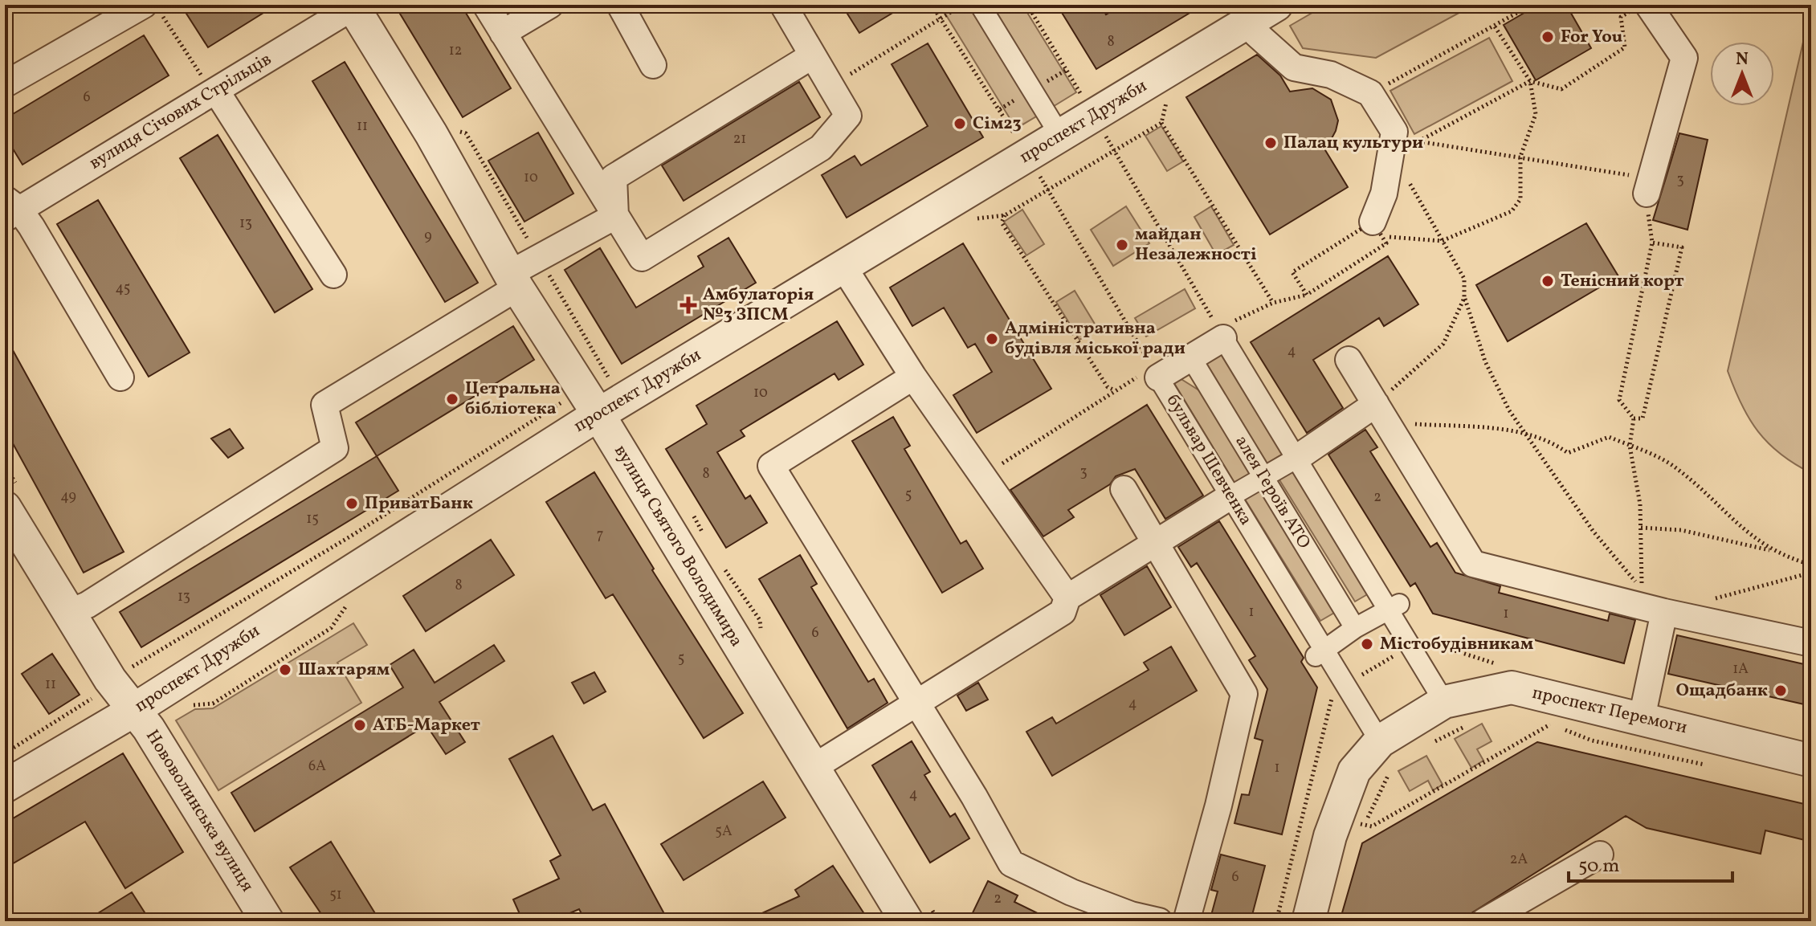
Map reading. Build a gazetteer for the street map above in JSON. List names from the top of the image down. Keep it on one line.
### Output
{"streets":{"street":["вулиця Січових Стрільців","проспект Дружби","бульвар Шевченка","алея Героїв АТО","вулиця Святого Володимира","проспект Перемоги","Нововолинська вулиця"]},"crossings":[["вулиця Січових Стрільців","вулиця Святого Володимира"],["проспект Дружби","вулиця Святого Володимира"],["проспект Дружби","Нововолинська вулиця"],["бульвар Шевченка","алея Героїв АТО"],["бульвар Шевченка","проспект Перемоги"]],"places":{"other":["For You","Сім23","Палац культури","майдан Незалежності","Тенісний корт","Адміністративна будівля міської ради","Цетральна бібліотека","ПриватБанк","Містобудівникам","Шахтарям","Ощадбанк","АТБ-Маркет"],"health":["Амбулаторія №3 ЗПСМ"]},"house_numbers":["8","12","6","11","21","10","3","13","9","45","4","10","3","8","5","49","2","15","7","8","13","1","1","6","5","1А","11","4","6А","1","4","5А","2А","6","51","2"],"scale_bar":"50 m","north":"top"}
